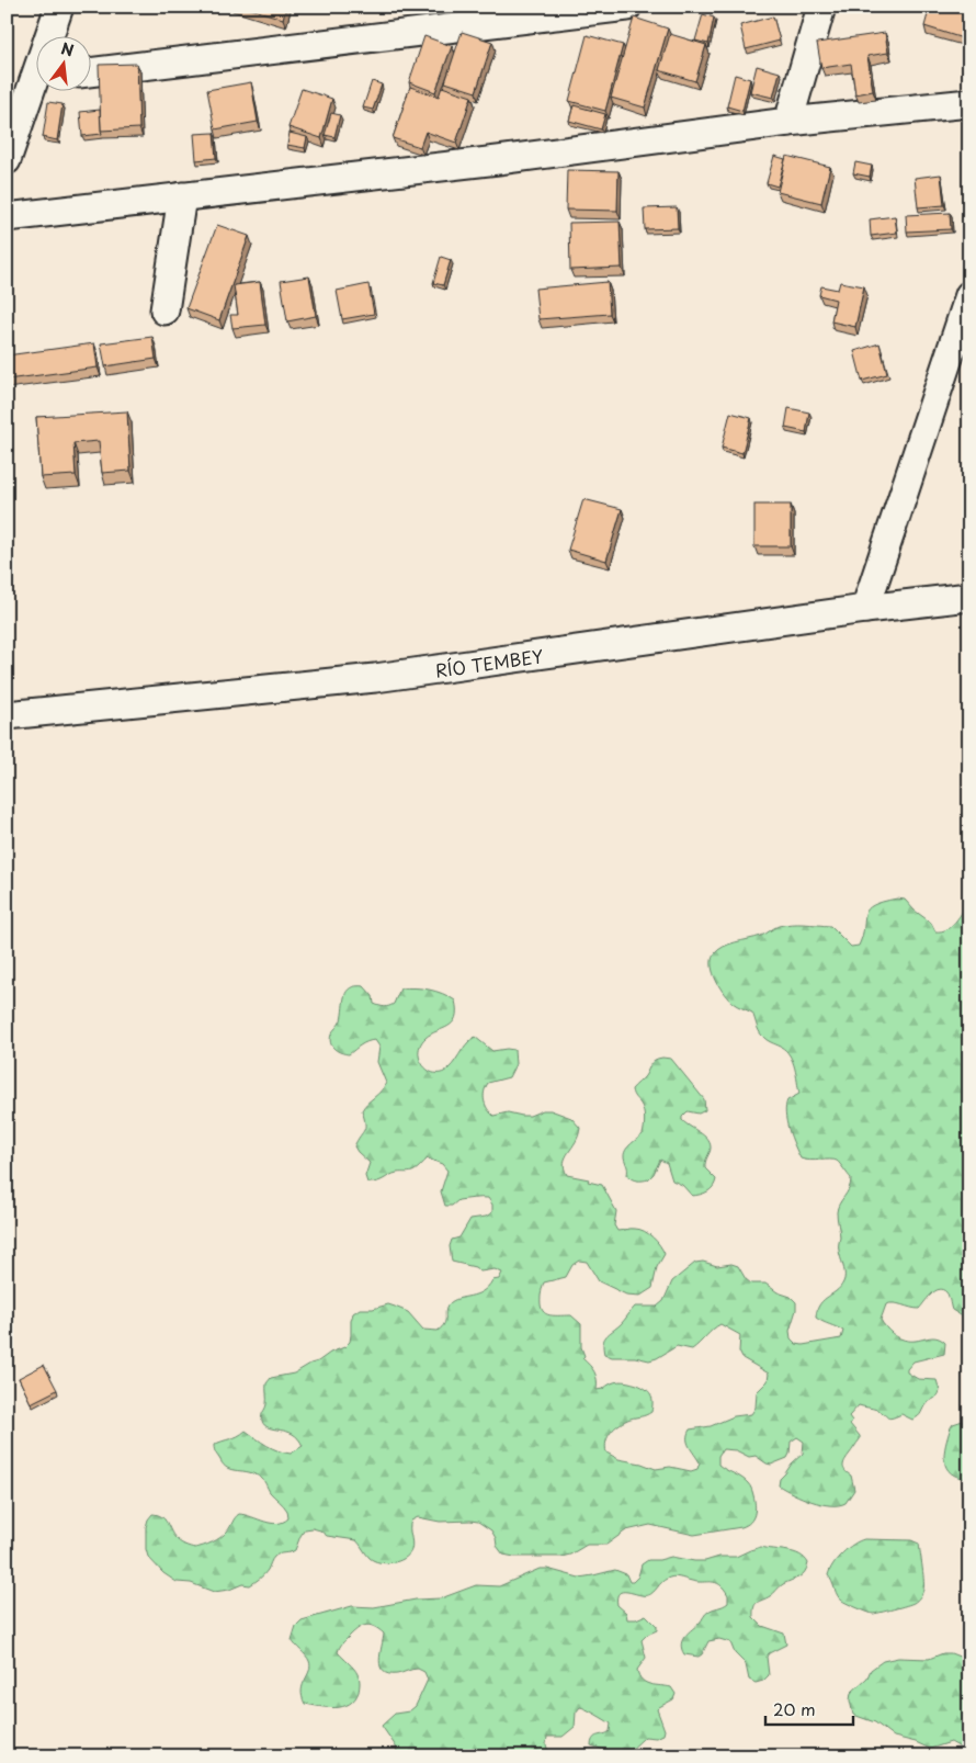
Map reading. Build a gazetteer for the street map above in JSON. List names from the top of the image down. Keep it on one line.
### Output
{"streets":{"street":["RÍO TEMBEY"]},"scale_bar":"20 m","north":"top"}
